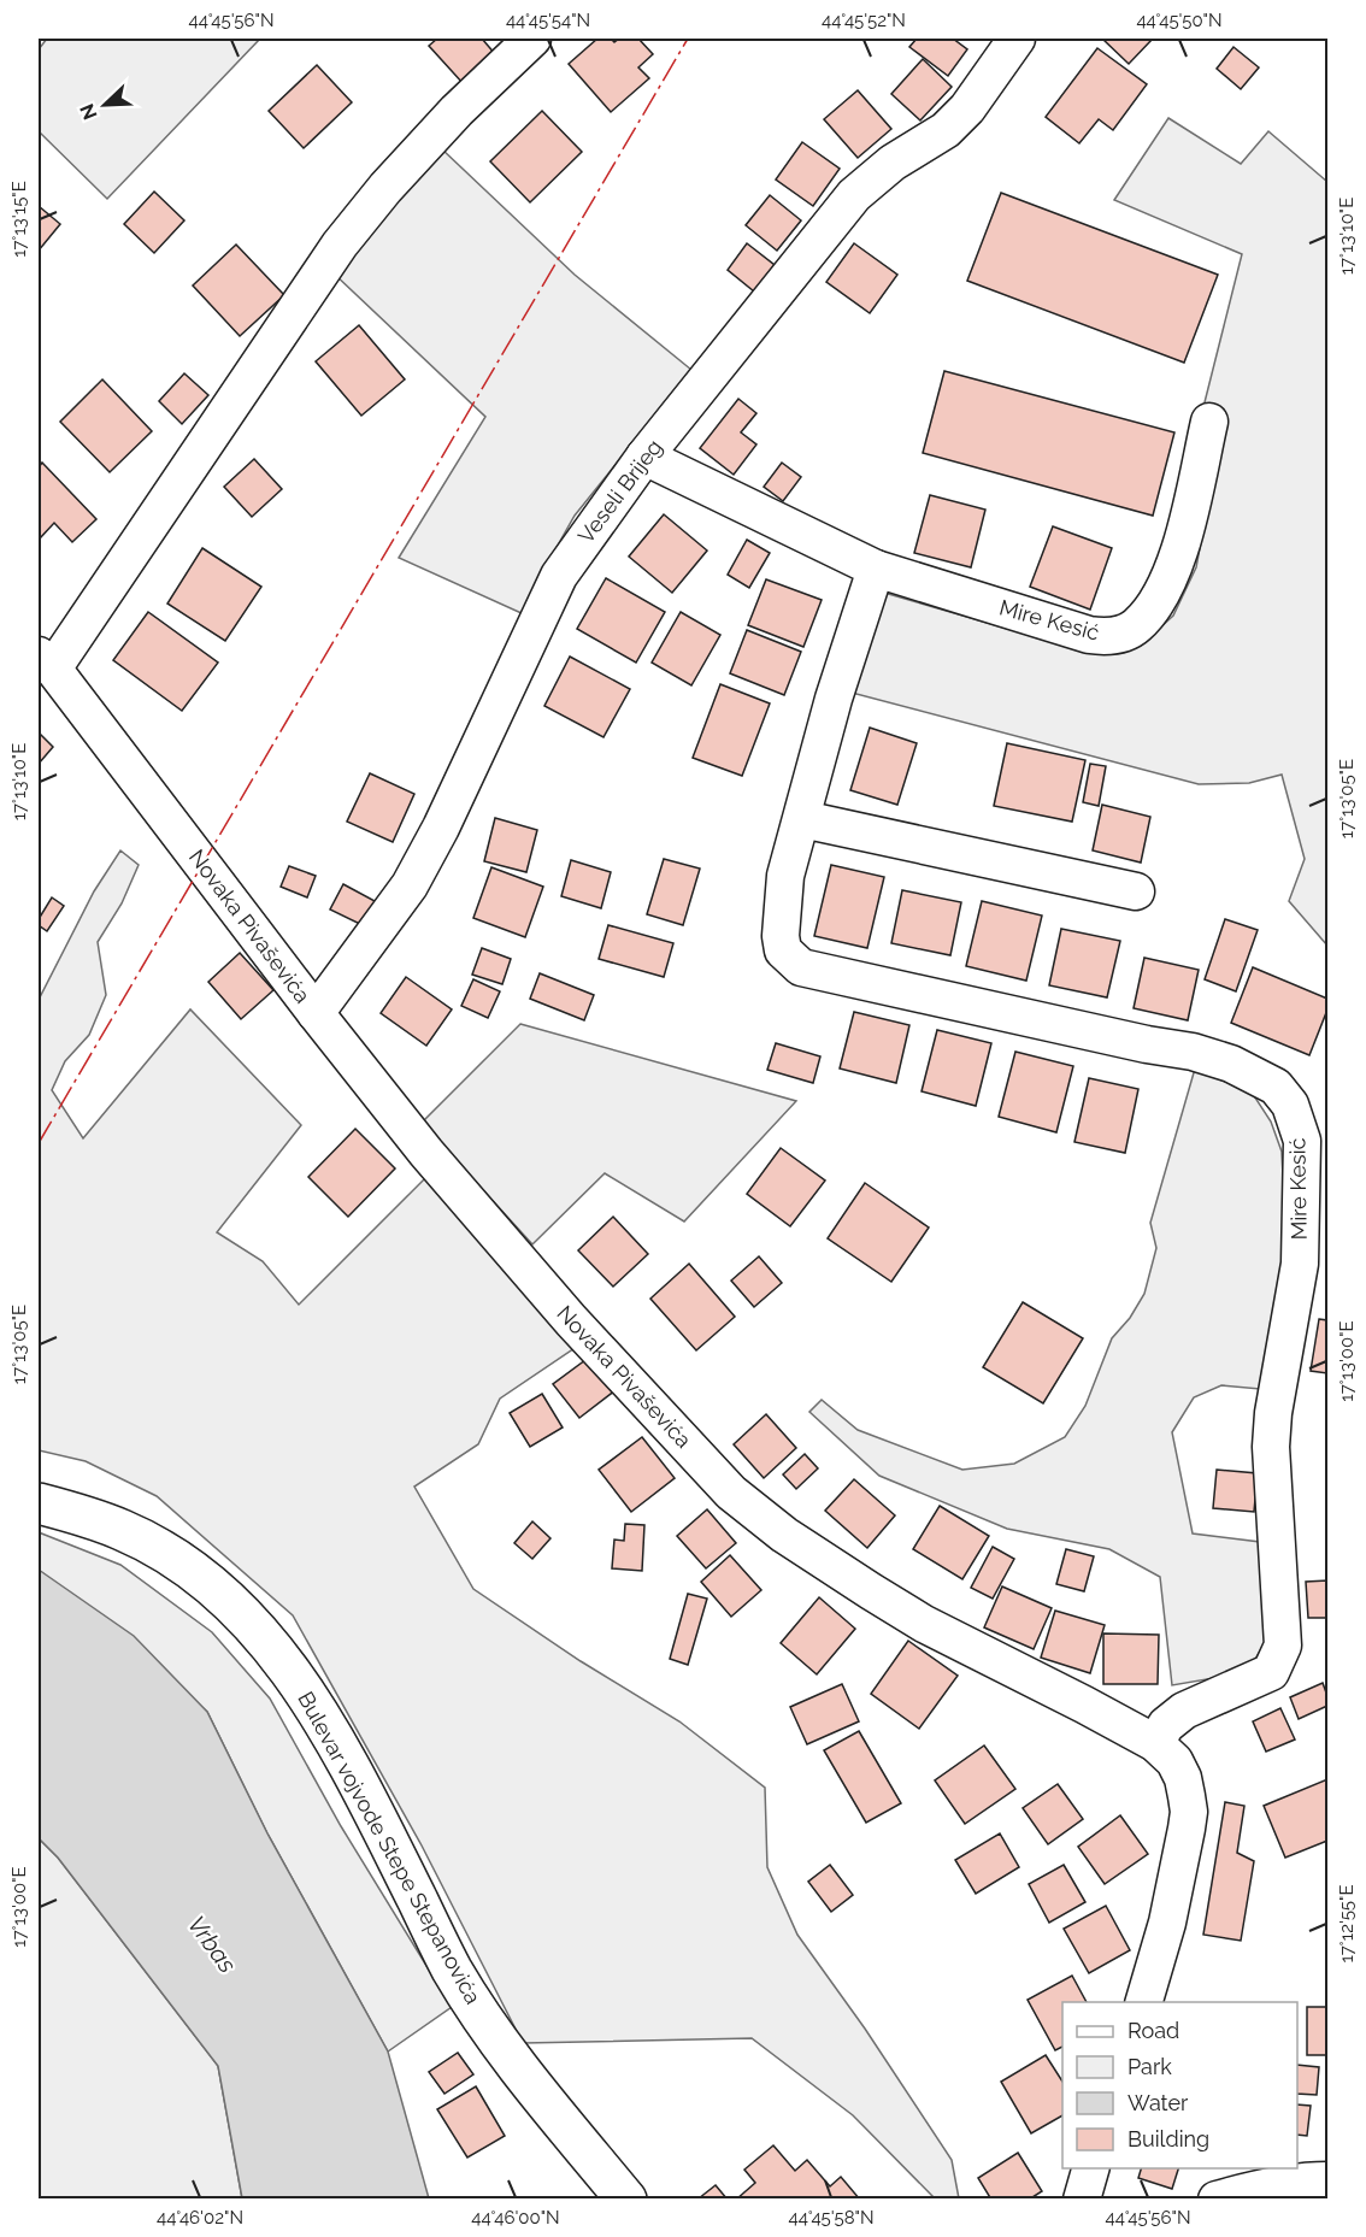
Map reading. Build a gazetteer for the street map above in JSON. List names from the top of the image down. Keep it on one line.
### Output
{"streets":{"main road":["Bulevar vojvode Stepe Stepanovića"],"street":["Veseli Brijeg","Mire Kesić","Novaka Pivaševića"]},"crossings":[["Veseli Brijeg","Mire Kesić"],["Veseli Brijeg","Novaka Pivaševića"],["Mire Kesić","Novaka Pivaševića"]],"water":["Vrbas"],"legend":["Road","Park","Water","Building"],"north":"bottom left","coordinates":["44°45'56\"N","44°45'54\"N","44°45'52\"N","44°45'50\"N","17°13'15\"E","17°13'10\"E","17°13'05\"E","17°13'00\"E","17°12'55\"E","44°46'02\"N","44°46'00\"N","44°45'58\"N"]}
